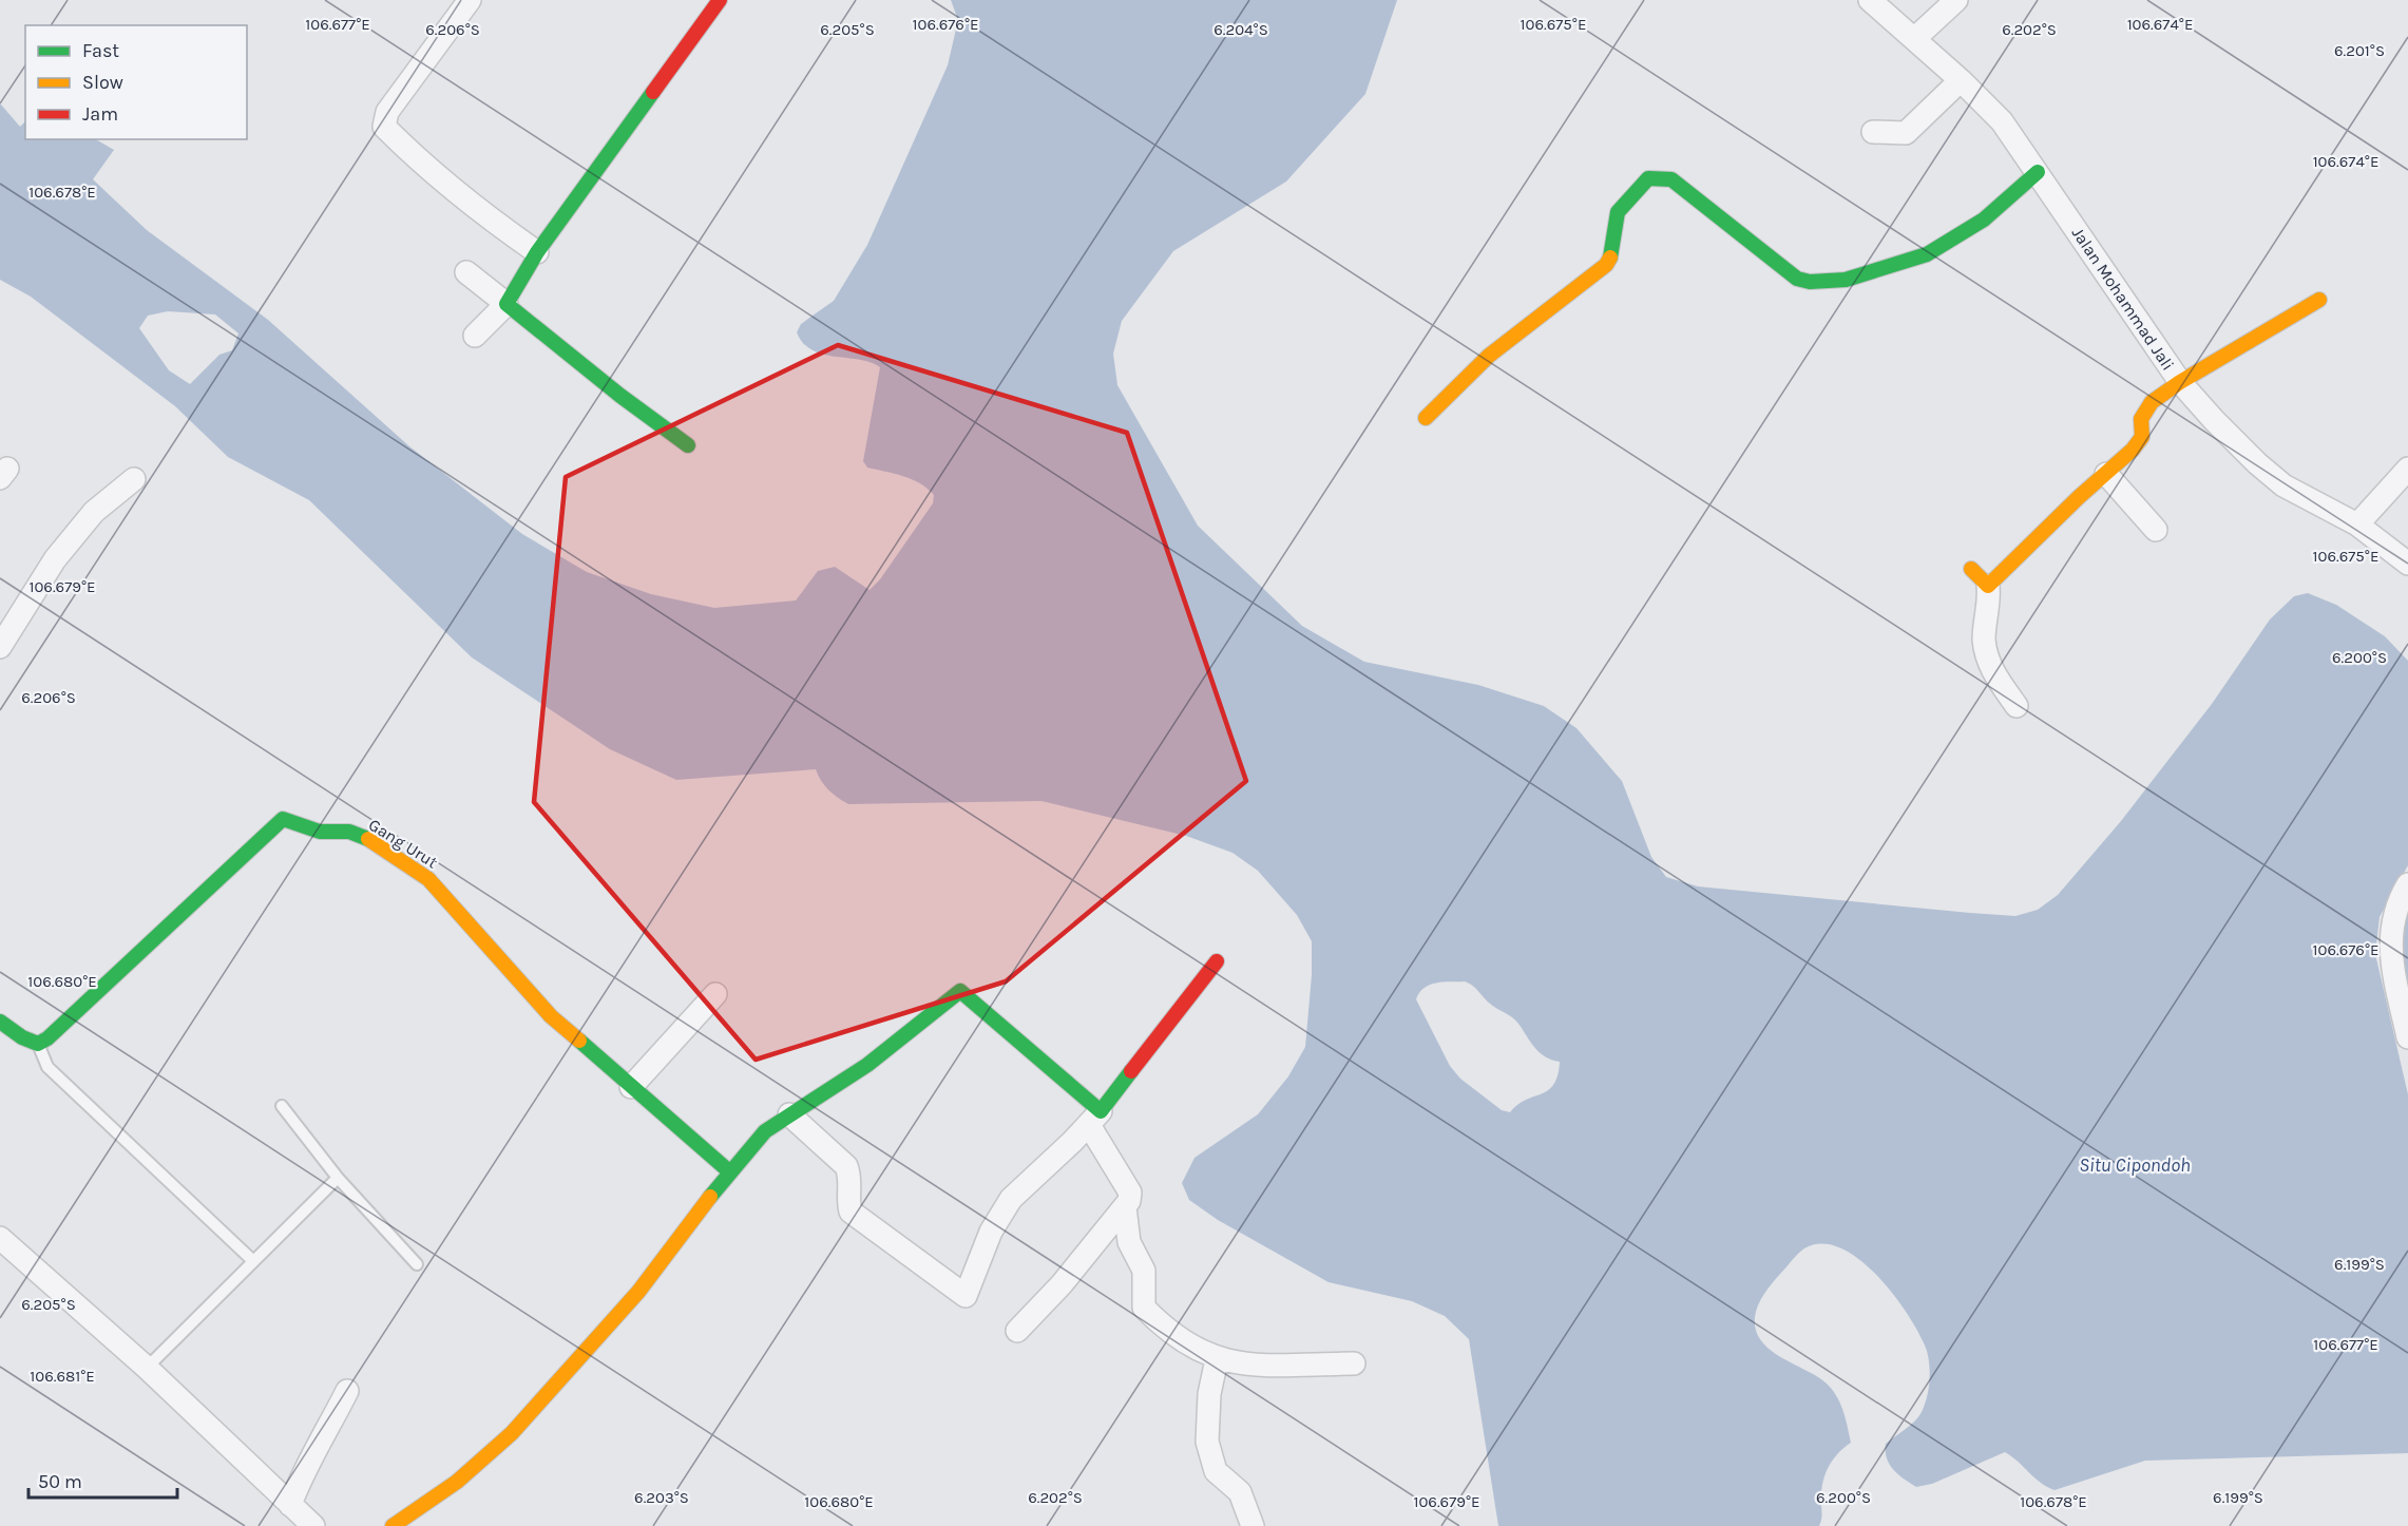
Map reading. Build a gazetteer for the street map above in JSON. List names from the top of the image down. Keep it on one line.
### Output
{"streets":{"street":["Jalan Mohammad Jali","Gang Urut"]},"water":["Situ Cipondoh"],"legend":["Fast","Slow","Jam"],"scale_bar":"50 m","coordinates":["106.677°E","106.676°E","106.675°E","106.674°E","6.204°S","6.202°S","6.206°S","6.205°S","6.201°S","106.678°E","106.679°E","6.200°S","106.680°E","6.199°S","106.681°E","6.203°S"]}
